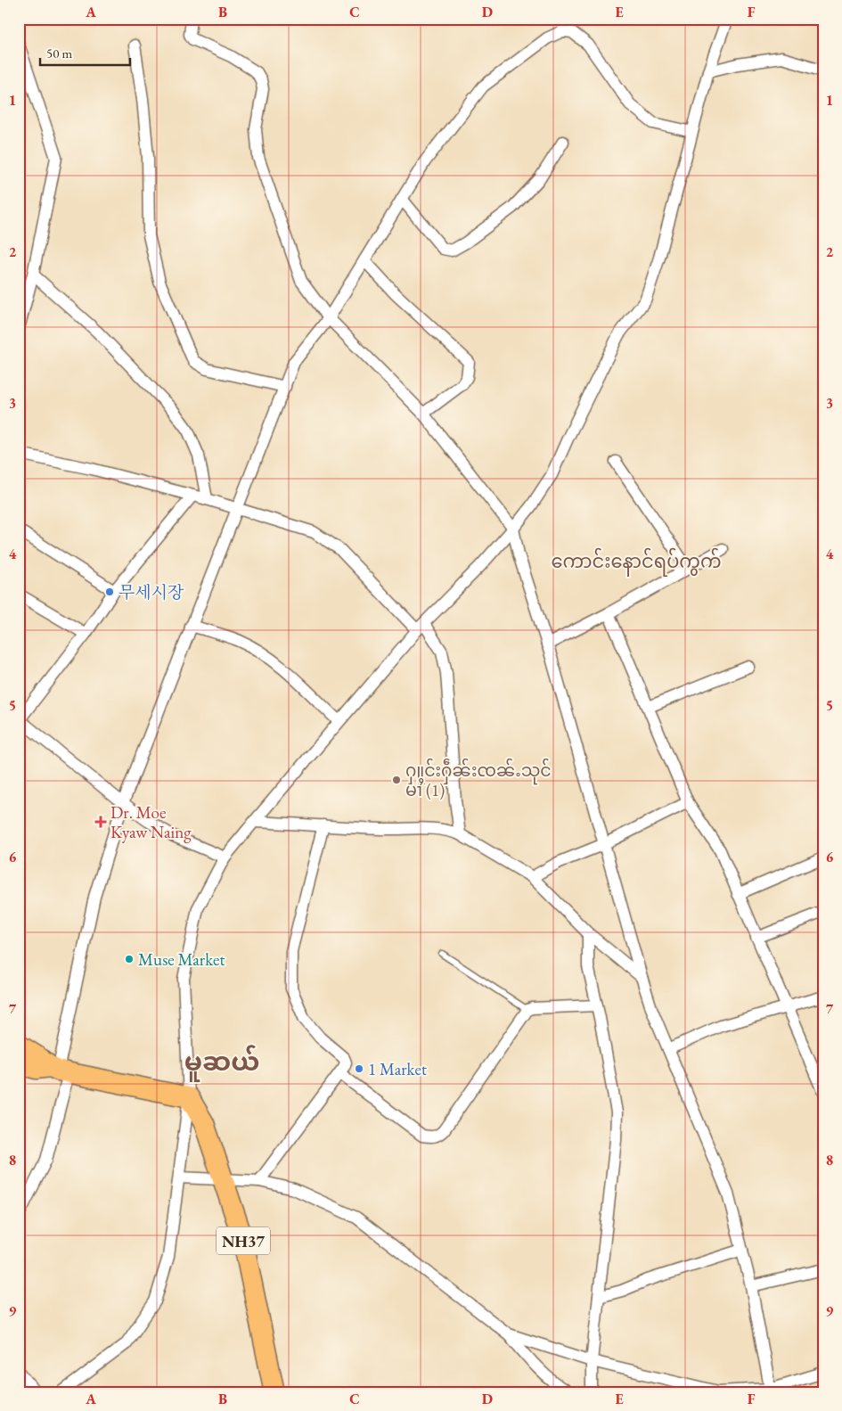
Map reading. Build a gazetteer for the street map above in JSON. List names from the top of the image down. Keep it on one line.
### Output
{"streets":{"highway":["NH37"]},"districts":["ကောင်းနောင်ရပ်ကွက်","မူဆယ်"],"places":{"other":["무세시장","ႁူင်းႁဵၼ်းၸၼ်ႉသုင် မၢႆ (1)","Muse Market","1 Market"],"health":["Dr. Moe Kyaw Naing"]},"scale_bar":"50 m","grid":{"columns":["A","B","C","D","E","F"],"rows":["1","2","3","4","5","6","7","8","9"]}}
